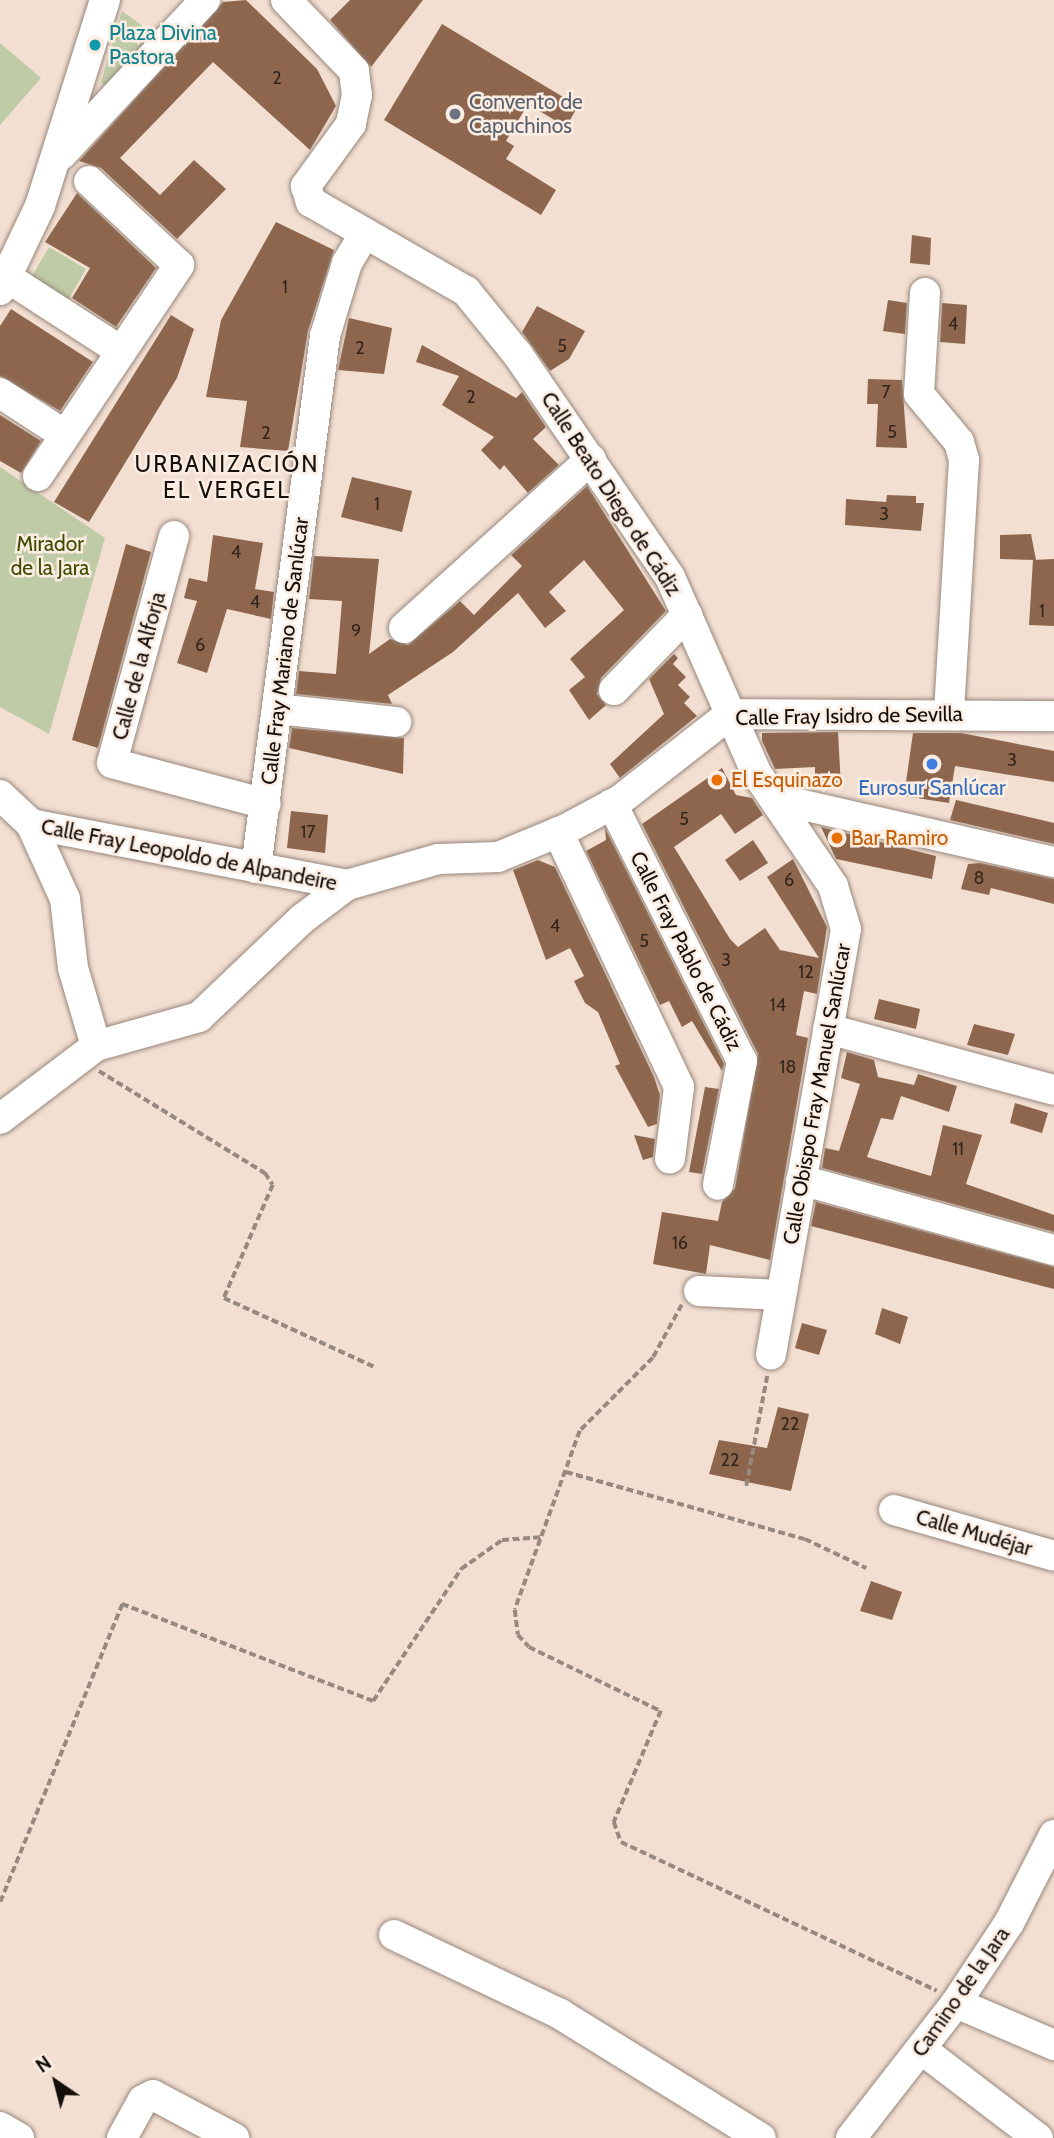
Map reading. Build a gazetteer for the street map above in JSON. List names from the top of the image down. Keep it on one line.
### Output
{"streets":{"street":["Calle Beato Diego de Cádiz","Calle Fray Mariano de Sanlúcar","Calle de la Alforja","Calle Fray Isidro de Sevilla","Calle Fray Leopoldo de Alpandeire","Calle Fray Pablo de Cádiz","Calle Obispo Fray Manuel Sanlúcar","Calle Mudéjar","Camino de la Jara"]},"crossings":[["Calle Beato Diego de Cádiz","Calle Fray Mariano de Sanlúcar"],["Calle Beato Diego de Cádiz","Calle Fray Isidro de Sevilla"],["Calle Beato Diego de Cádiz","Calle Obispo Fray Manuel Sanlúcar"],["Calle Fray Mariano de Sanlúcar","Calle de la Alforja"],["Calle Fray Mariano de Sanlúcar","Calle Fray Leopoldo de Alpandeire"],["Calle Fray Isidro de Sevilla","Calle Fray Leopoldo de Alpandeire"],["Calle Fray Isidro de Sevilla","Calle Fray Pablo de Cádiz"],["Calle Fray Isidro de Sevilla","Calle Obispo Fray Manuel Sanlúcar"]],"districts":["URBANIZACIÓN EL VERGEL"],"parks":["Mirador de la Jara"],"places":["Plaza Divina Pastora","Convento de Capuchinos","Eurosur Sanlúcar","El Esquinazo","Bar Ramiro"],"house_numbers":["2","1","4","5","2","7","2","5","2","1","3","4","4","1","9","6","3","5","17","8","6","4","5","3","12","14","18","11","16","22","22"],"north":"top left"}
